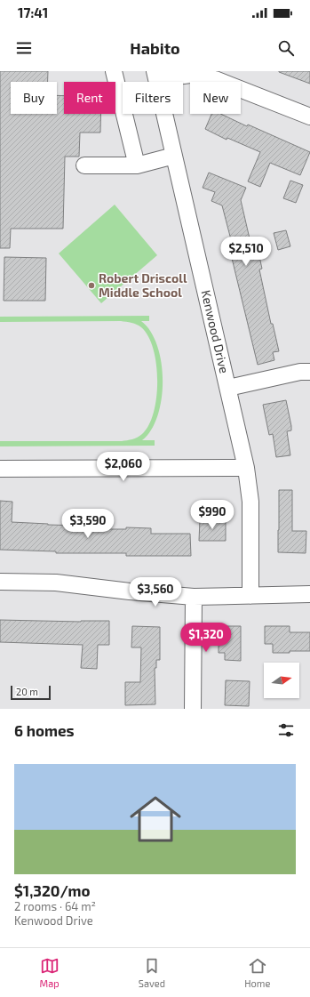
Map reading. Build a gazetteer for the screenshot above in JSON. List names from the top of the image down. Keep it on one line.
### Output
{"streets":{"street":["Kenwood Drive"]},"places":["Robert Driscoll Middle School"],"scale_bar":"20 m","north":"right","page":{"status":"17:41","header":"Habito","chip":["Buy","Rent","Filters","New"],"price":["$2,510","$2,060","$990","$3,590","$3,560","$1,320"],"scale":"20 m","heading":"6 homes","list":[{"name":"$1,320/mo","note":"2 rooms · 64 m² · Kenwood Drive"}],"tabs":["Map","Saved","Home"]}}
